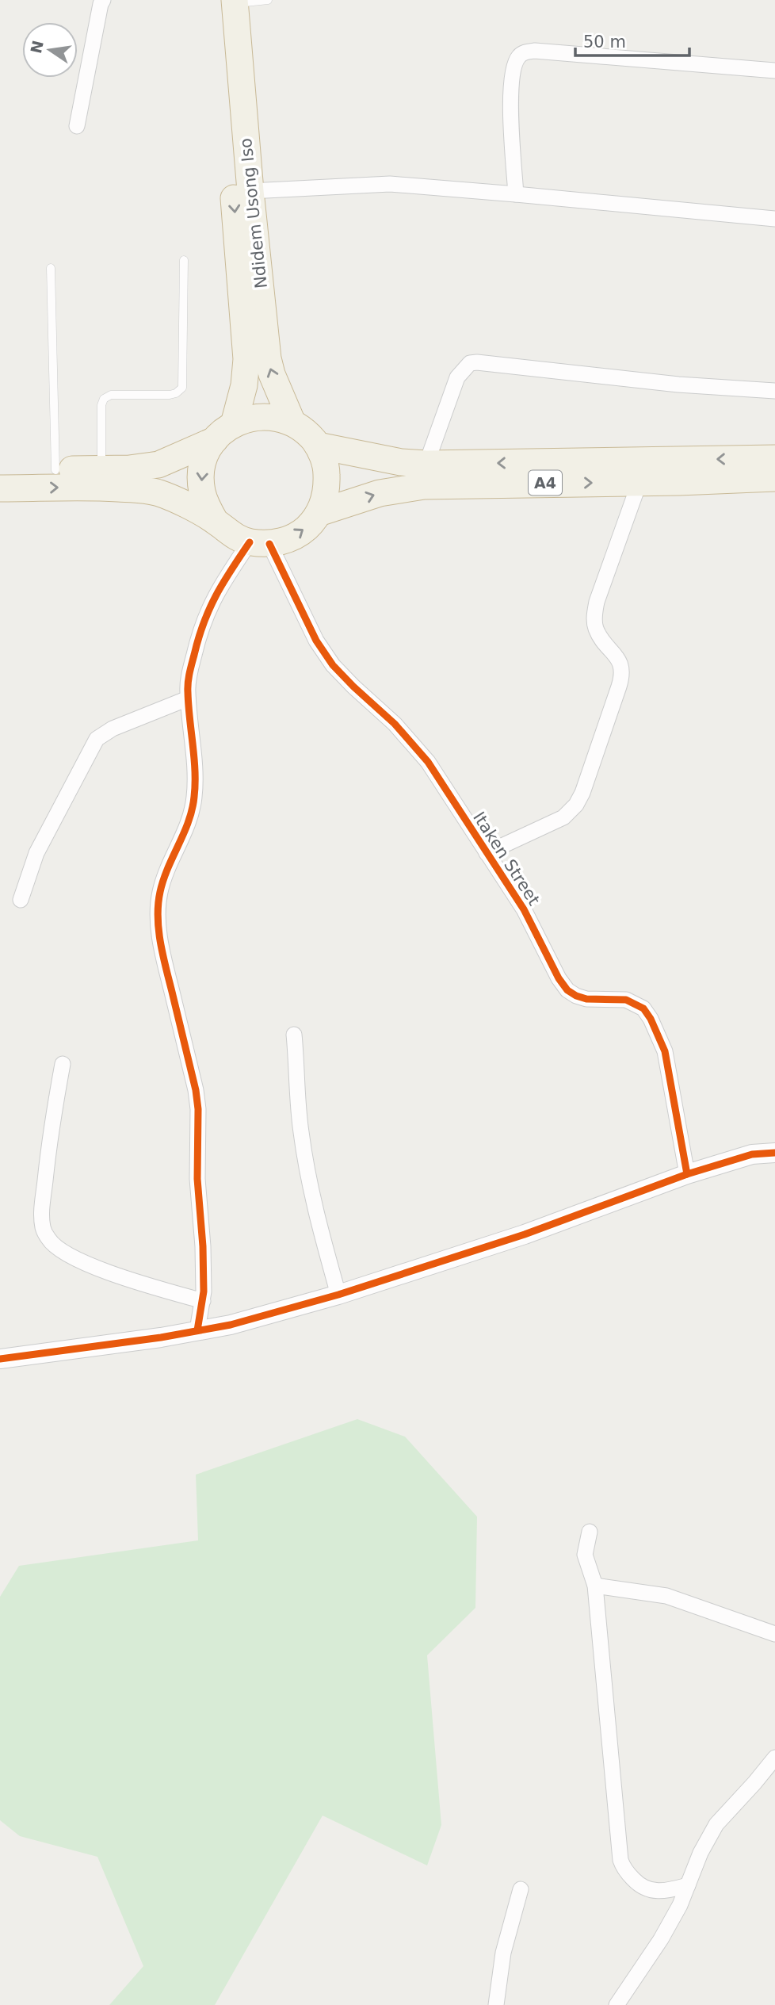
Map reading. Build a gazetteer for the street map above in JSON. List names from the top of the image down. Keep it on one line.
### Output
{"streets":{"highway":["Ndidem Usong Iso","A4"],"street":["Itaken Street"]},"crossings":[["Ndidem Usong Iso","A4"],["Ndidem Usong Iso","Itaken Street"],["A4","Itaken Street"]],"scale_bar":"50 m","north":"left"}
